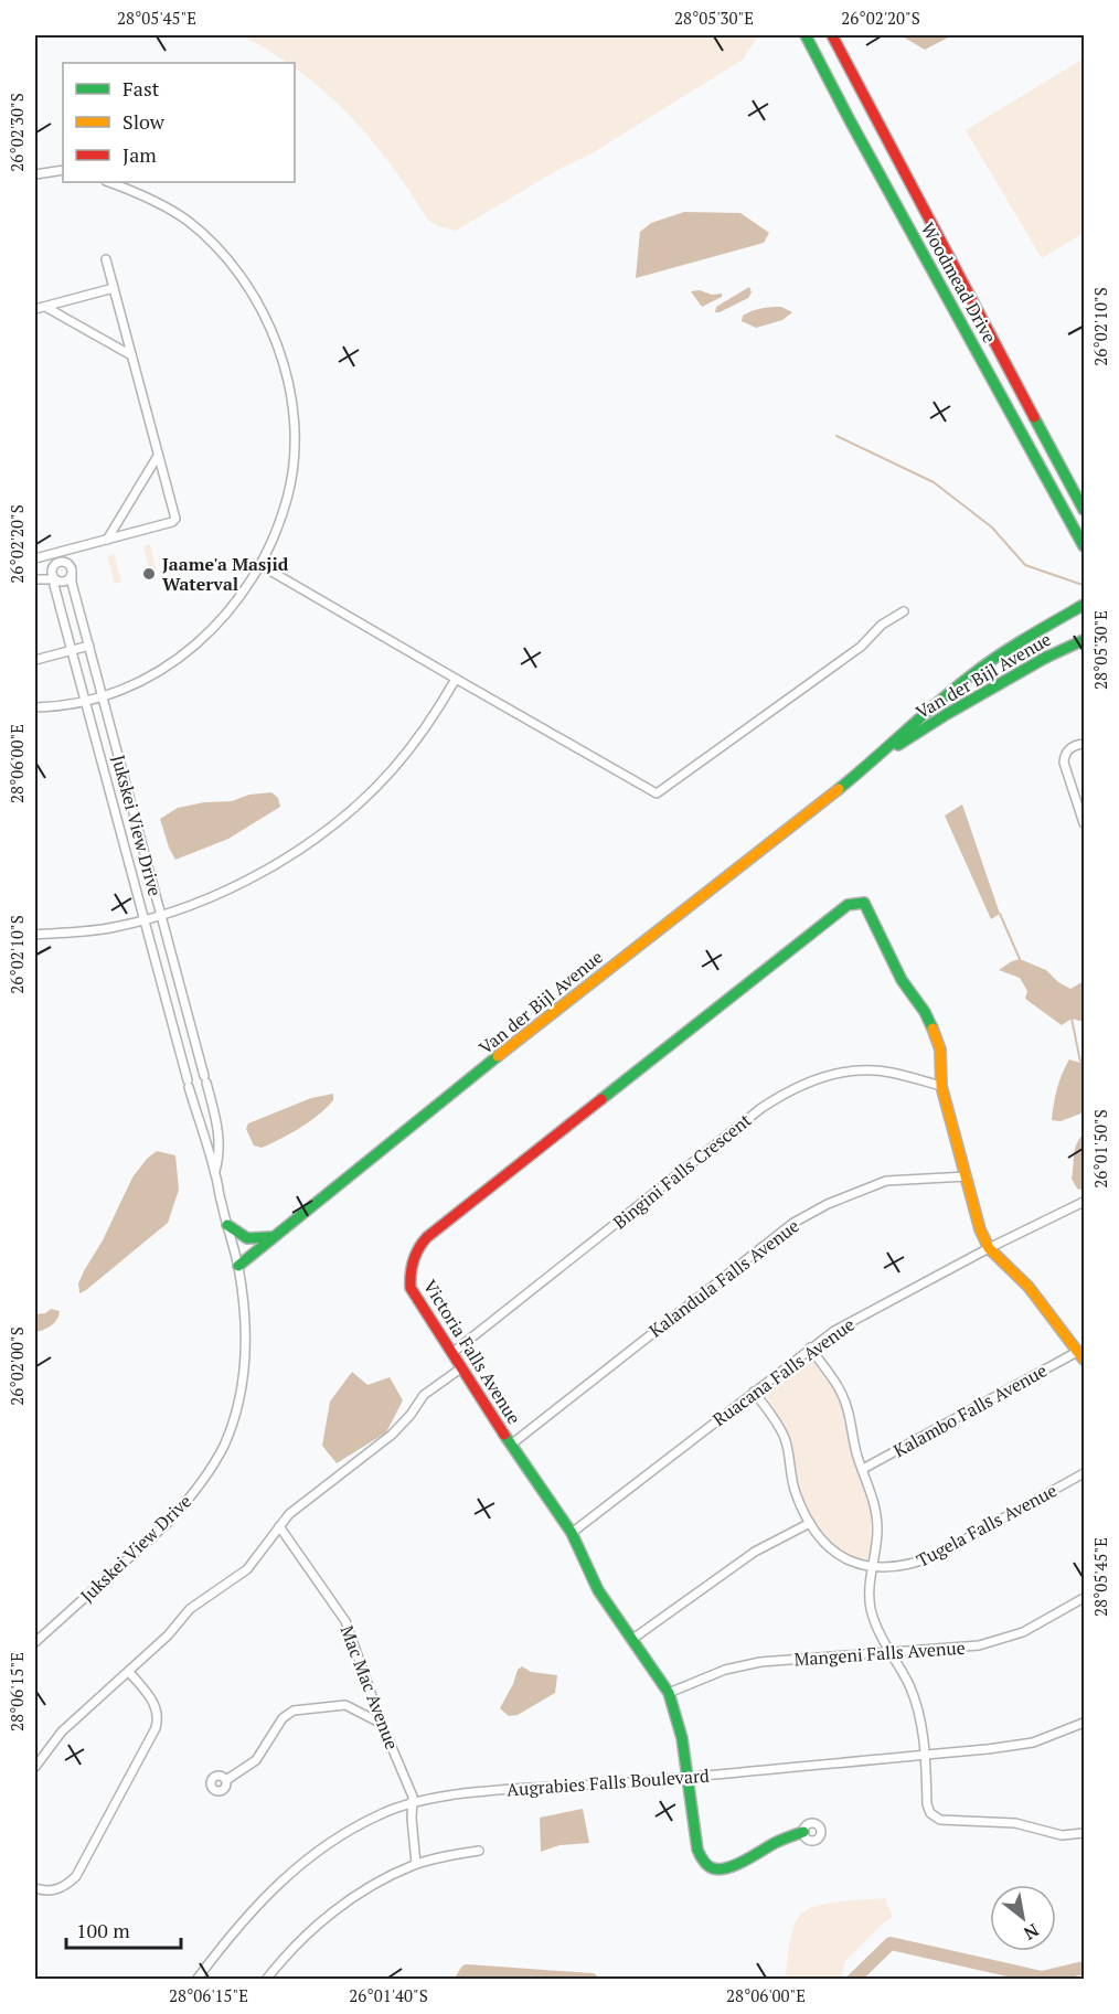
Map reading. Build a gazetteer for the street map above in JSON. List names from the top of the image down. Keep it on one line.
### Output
{"streets":{"street":["Woodmead Drive","Van der Bijl Avenue","Jukskei View Drive","Bingini Falls Crescent","Kalandula Falls Avenue","Victoria Falls Avenue","Ruacana Falls Avenue","Kalambo Falls Avenue","Tugela Falls Avenue","Mangeni Falls Avenue","Mac Mac Avenue","Augrabies Falls Boulevard"]},"crossings":[["Van der Bijl Avenue","Jukskei View Drive"],["Bingini Falls Crescent","Victoria Falls Avenue"],["Kalandula Falls Avenue","Victoria Falls Avenue"],["Victoria Falls Avenue","Ruacana Falls Avenue"],["Victoria Falls Avenue","Mangeni Falls Avenue"],["Victoria Falls Avenue","Augrabies Falls Boulevard"],["Ruacana Falls Avenue","Tugela Falls Avenue"],["Mac Mac Avenue","Augrabies Falls Boulevard"]],"places":["Jaame'a Masjid Waterval"],"legend":["Fast","Slow","Jam"],"scale_bar":"100 m","north":"bottom right","coordinates":["28°05'45\"E","28°05'30\"E","26°02'20\"S","26°02'30\"S","26°02'10\"S","28°06'00\"E","26°01'50\"S","26°02'00\"S","28°06'15\"E","26°01'40\"S"]}
